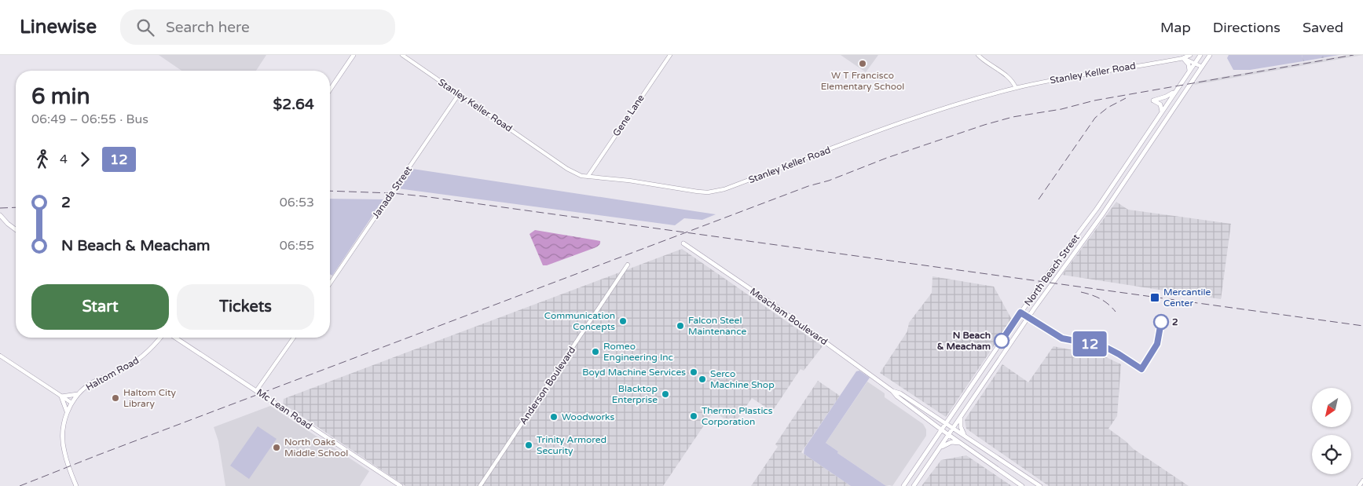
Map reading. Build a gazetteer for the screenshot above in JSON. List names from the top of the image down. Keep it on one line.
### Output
{"streets":{"main road":["North Beach Street","Meacham Boulevard","Haltom Road","Mc Lean Road"],"street":["Stanley Keller Road","Gene Lane","Janada Street","Anderson Boulevard"]},"crossings":[["Stanley Keller Road","Gene Lane"],["Stanley Keller Road","Janada Street"],["Stanley Keller Road","North Beach Street"],["North Beach Street","Meacham Boulevard"]],"places":{"other":["W T Francisco Elementary School","Communication Concepts","2","Falcon Steel Maintenance","N Beach & Meacham","Romeo Engineering Inc","Boyd Machine Services","Serco Machine Shop","Blacktop Enterprise","Haltom City Library","Thermo Plastics Corporation","Woodworks","Trinity Armored Security","North Oaks Middle School"],"transit":["Mercantile Center"]},"lines":["bus line 12"],"north":"bottom left","page":{"header":"Linewise","search":"Search here","nav":["Map","Directions","Saved"],"on_map":"12","heading":["6 min","06:49 – 06:55 · Bus","$2.64"],"legs":["4","12"],"list":[{"name":"2","value":"06:53"},{"name":"N Beach & Meacham","value":"06:55"}],"buttons":["Start","Tickets"]}}
